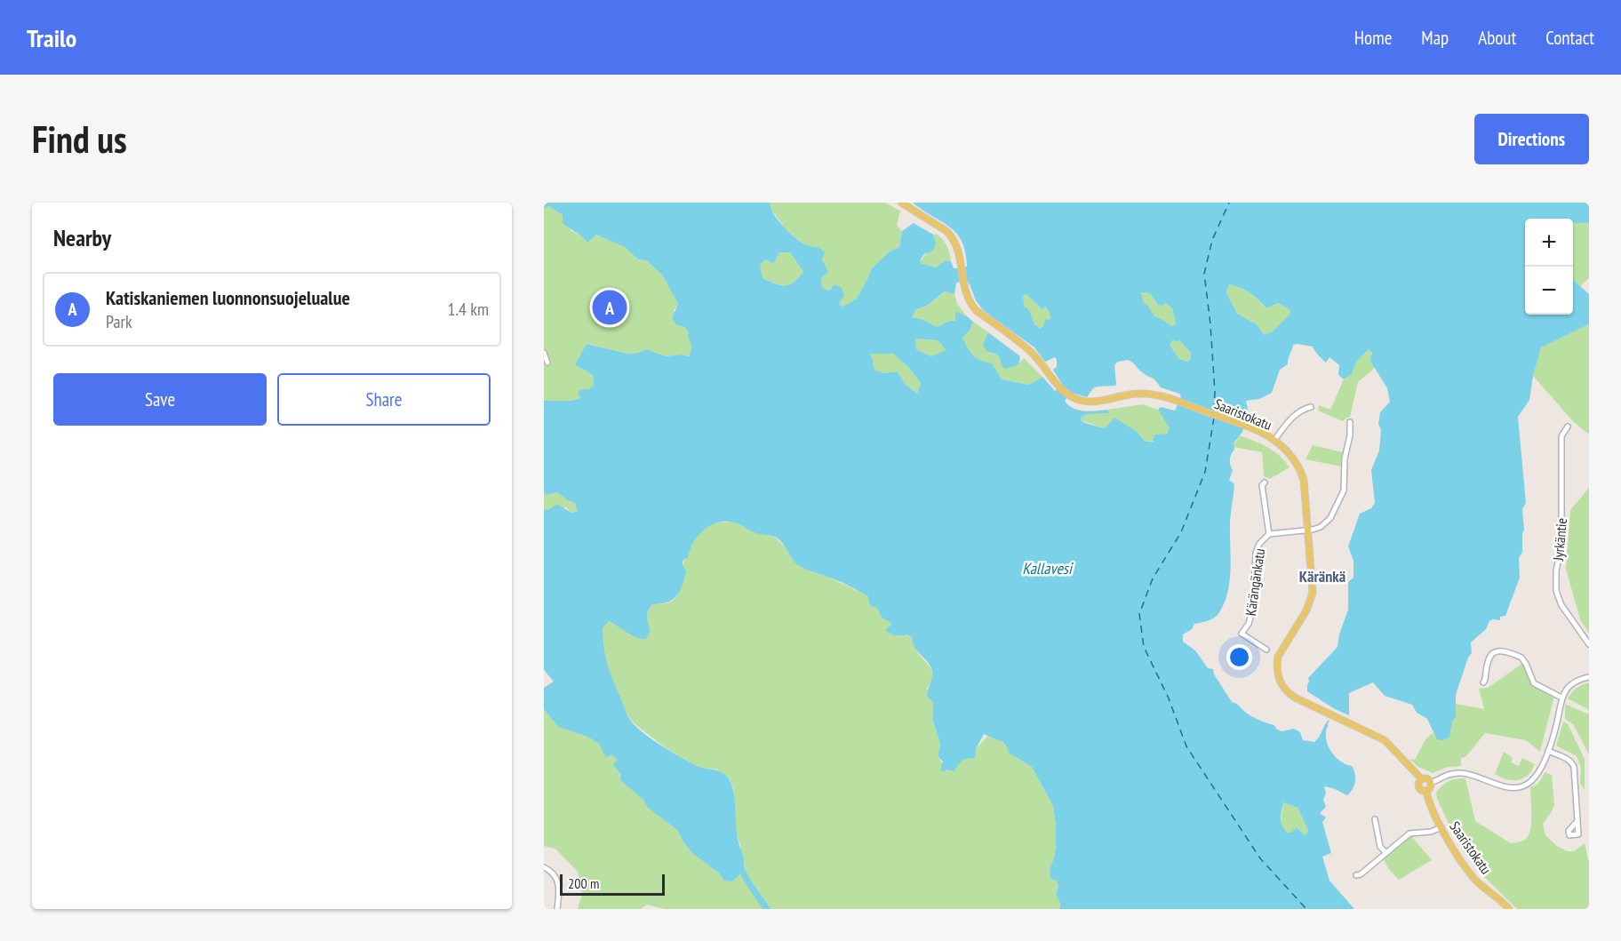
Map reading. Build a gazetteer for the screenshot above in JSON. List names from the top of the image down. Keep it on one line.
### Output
{"streets":{"main road":["Saaristokatu"],"street":["Jyrkäntie","Kärängänkatu"]},"crossings":[["Saaristokatu","Kärängänkatu"]],"districts":["Käränkä"],"water":["Kallavesi"],"scale_bar":"200 m","page":{"header":"Trailo","nav":["Home","Map","About","Contact"],"buttons":["Directions",["Save","Share"]],"title":"Find us","heading":"Nearby","map_buttons":["+","−"],"list":[{"mark":"A","name":"Katiskaniemen luonnonsuojelualue","note":"Park","value":"1.4 km"}],"pins":"A","scale":"200 m"}}
